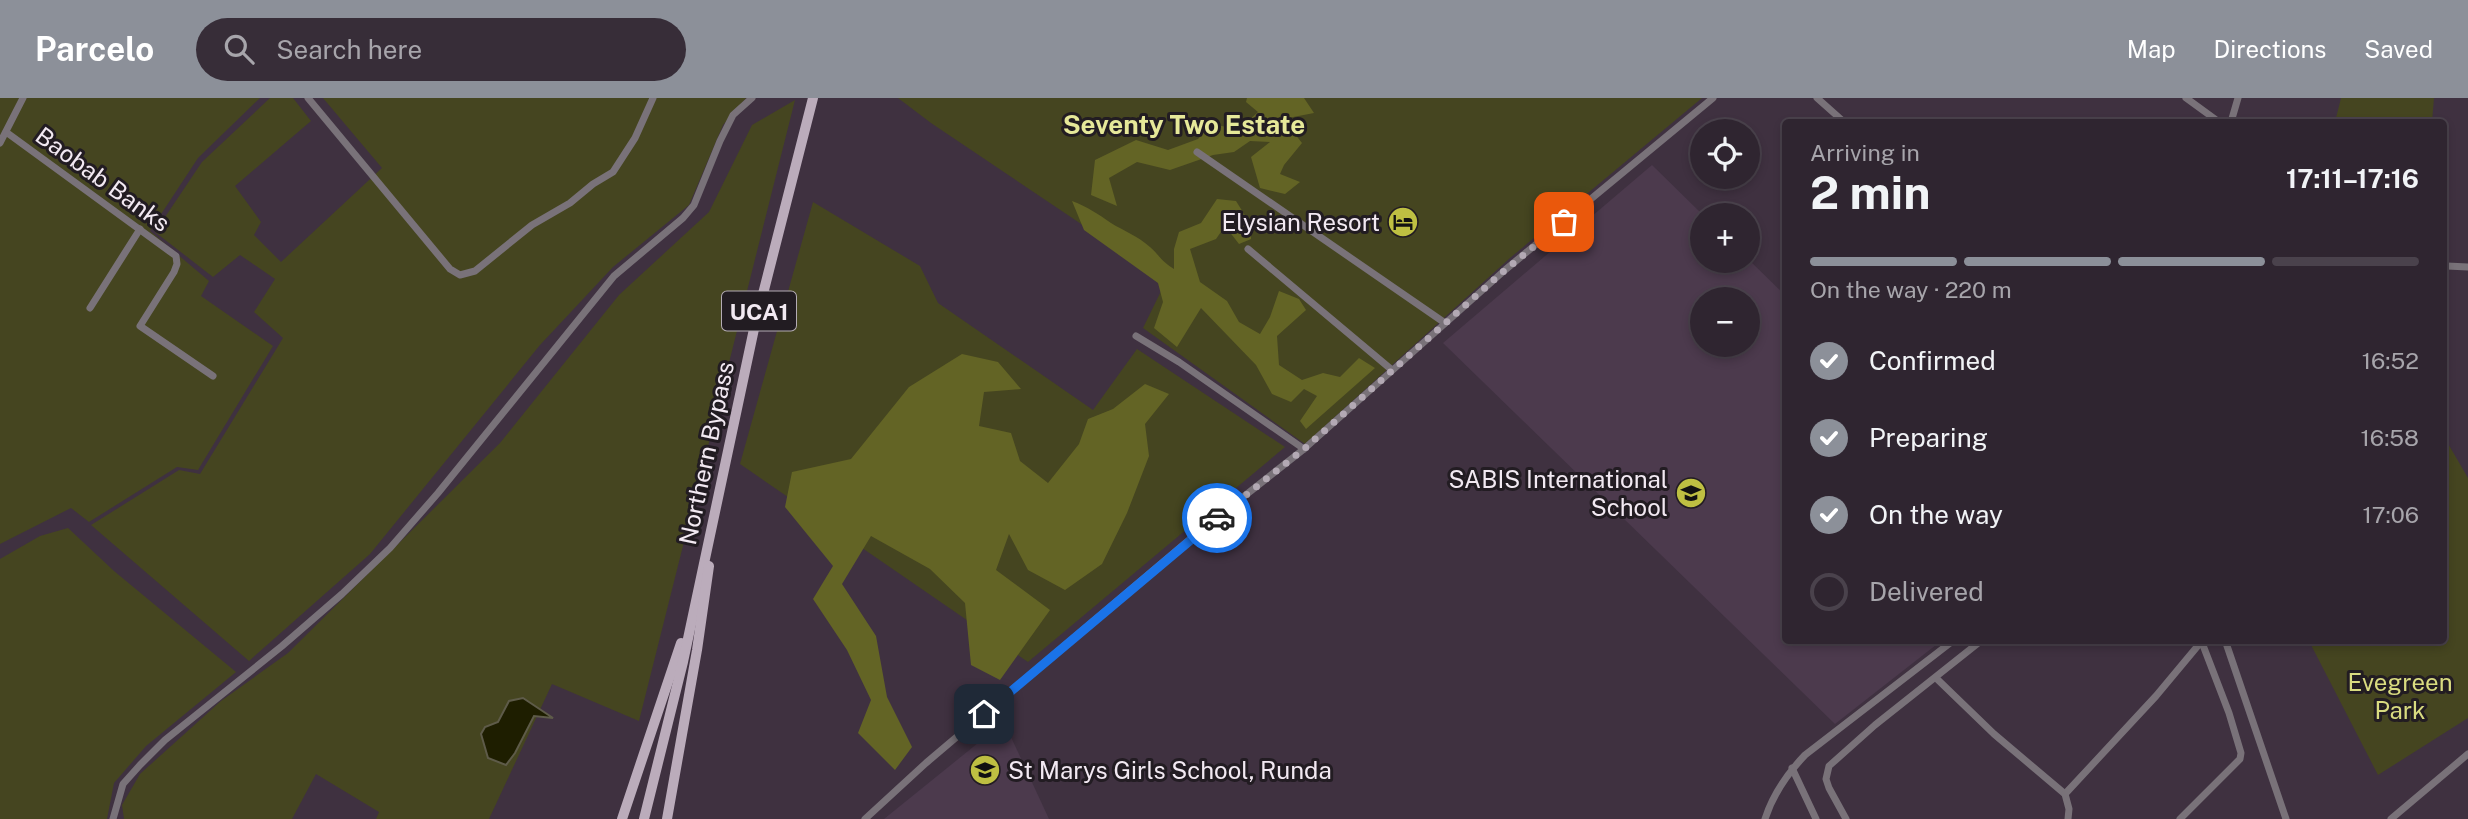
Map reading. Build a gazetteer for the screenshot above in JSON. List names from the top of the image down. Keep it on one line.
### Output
{"streets":{"main road":["UCA1","Northern Bypass"],"street":["Baobab Banks"]},"districts":["Seventy Two Estate"],"parks":["Evegreen Park"],"places":{"hotel":["Elysian Resort"],"school or university":["SABIS International School","St Marys Girls School, Runda"]},"page":{"header":"Parcelo","search":"Search here","nav":["Map","Directions","Saved"],"map_buttons":["+","−"],"heading":["2 min","Arriving in","17:11–17:16"],"bar":"On the way · 220 m","list":[["Confirmed","16:52"],["Preparing","16:58"],["On the way","17:06"],"Delivered"]}}
